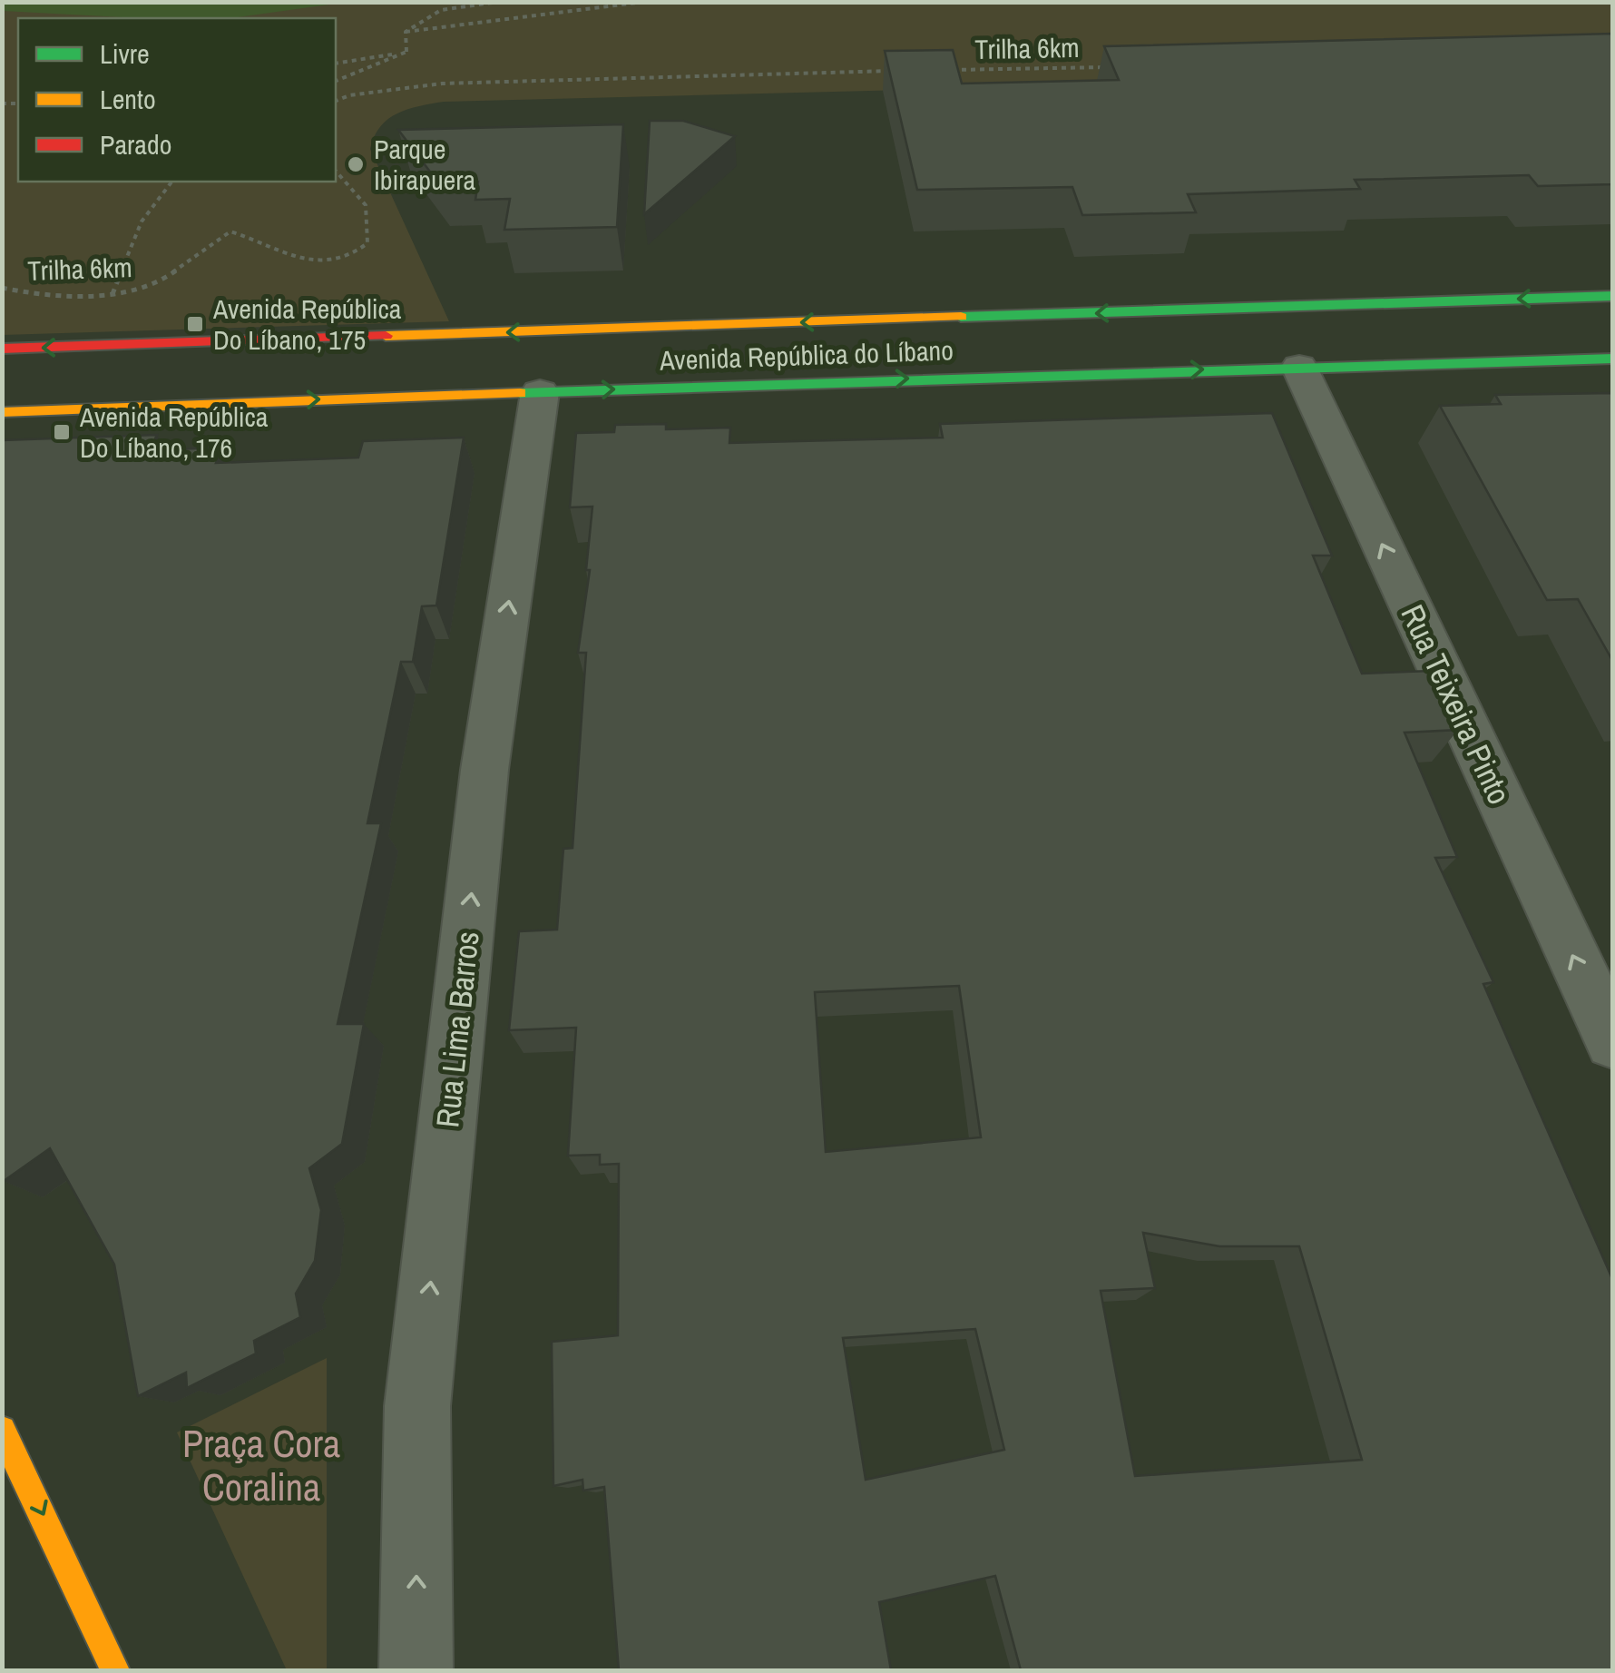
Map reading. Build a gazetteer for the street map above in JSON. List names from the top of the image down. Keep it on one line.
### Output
{"streets":{"main road":["Avenida República do Líbano"],"street":["Rua Teixeira Pinto","Rua Lima Barros"],"path":["Trilha 6km"]},"crossings":[["Avenida República do Líbano","Rua Teixeira Pinto"],["Avenida República do Líbano","Rua Lima Barros"]],"one_way":["Rua Teixeira Pinto","Rua Lima Barros"],"parks":["Praça Cora Coralina"],"places":{"other":["Parque Ibirapuera"],"transit":["Avenida República Do Líbano, 175","Avenida República Do Líbano, 176"]},"legend":["Livre","Lento","Parado"]}
